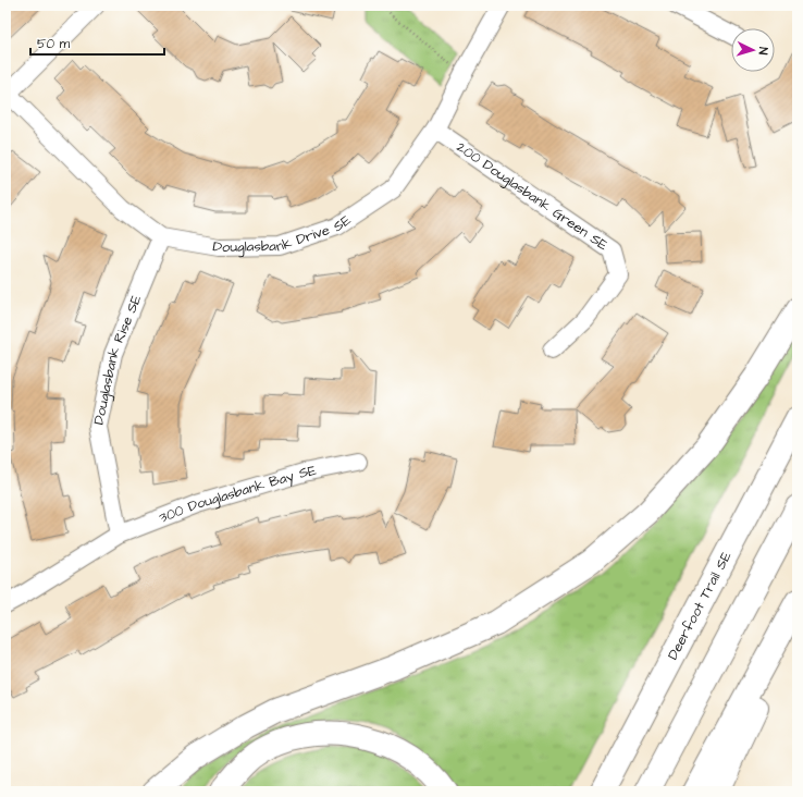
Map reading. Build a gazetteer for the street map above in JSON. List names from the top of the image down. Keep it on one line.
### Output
{"streets":{"highway":["Deerfoot Trail SE"],"street":["200 Douglasbank Green SE","Douglasbank Drive SE","Douglasbank Rise SE","300 Douglasbank Bay SE"]},"crossings":[["200 Douglasbank Green SE","Douglasbank Drive SE"],["Douglasbank Drive SE","Douglasbank Rise SE"],["Douglasbank Rise SE","300 Douglasbank Bay SE"]],"scale_bar":"50 m","north":"right"}
